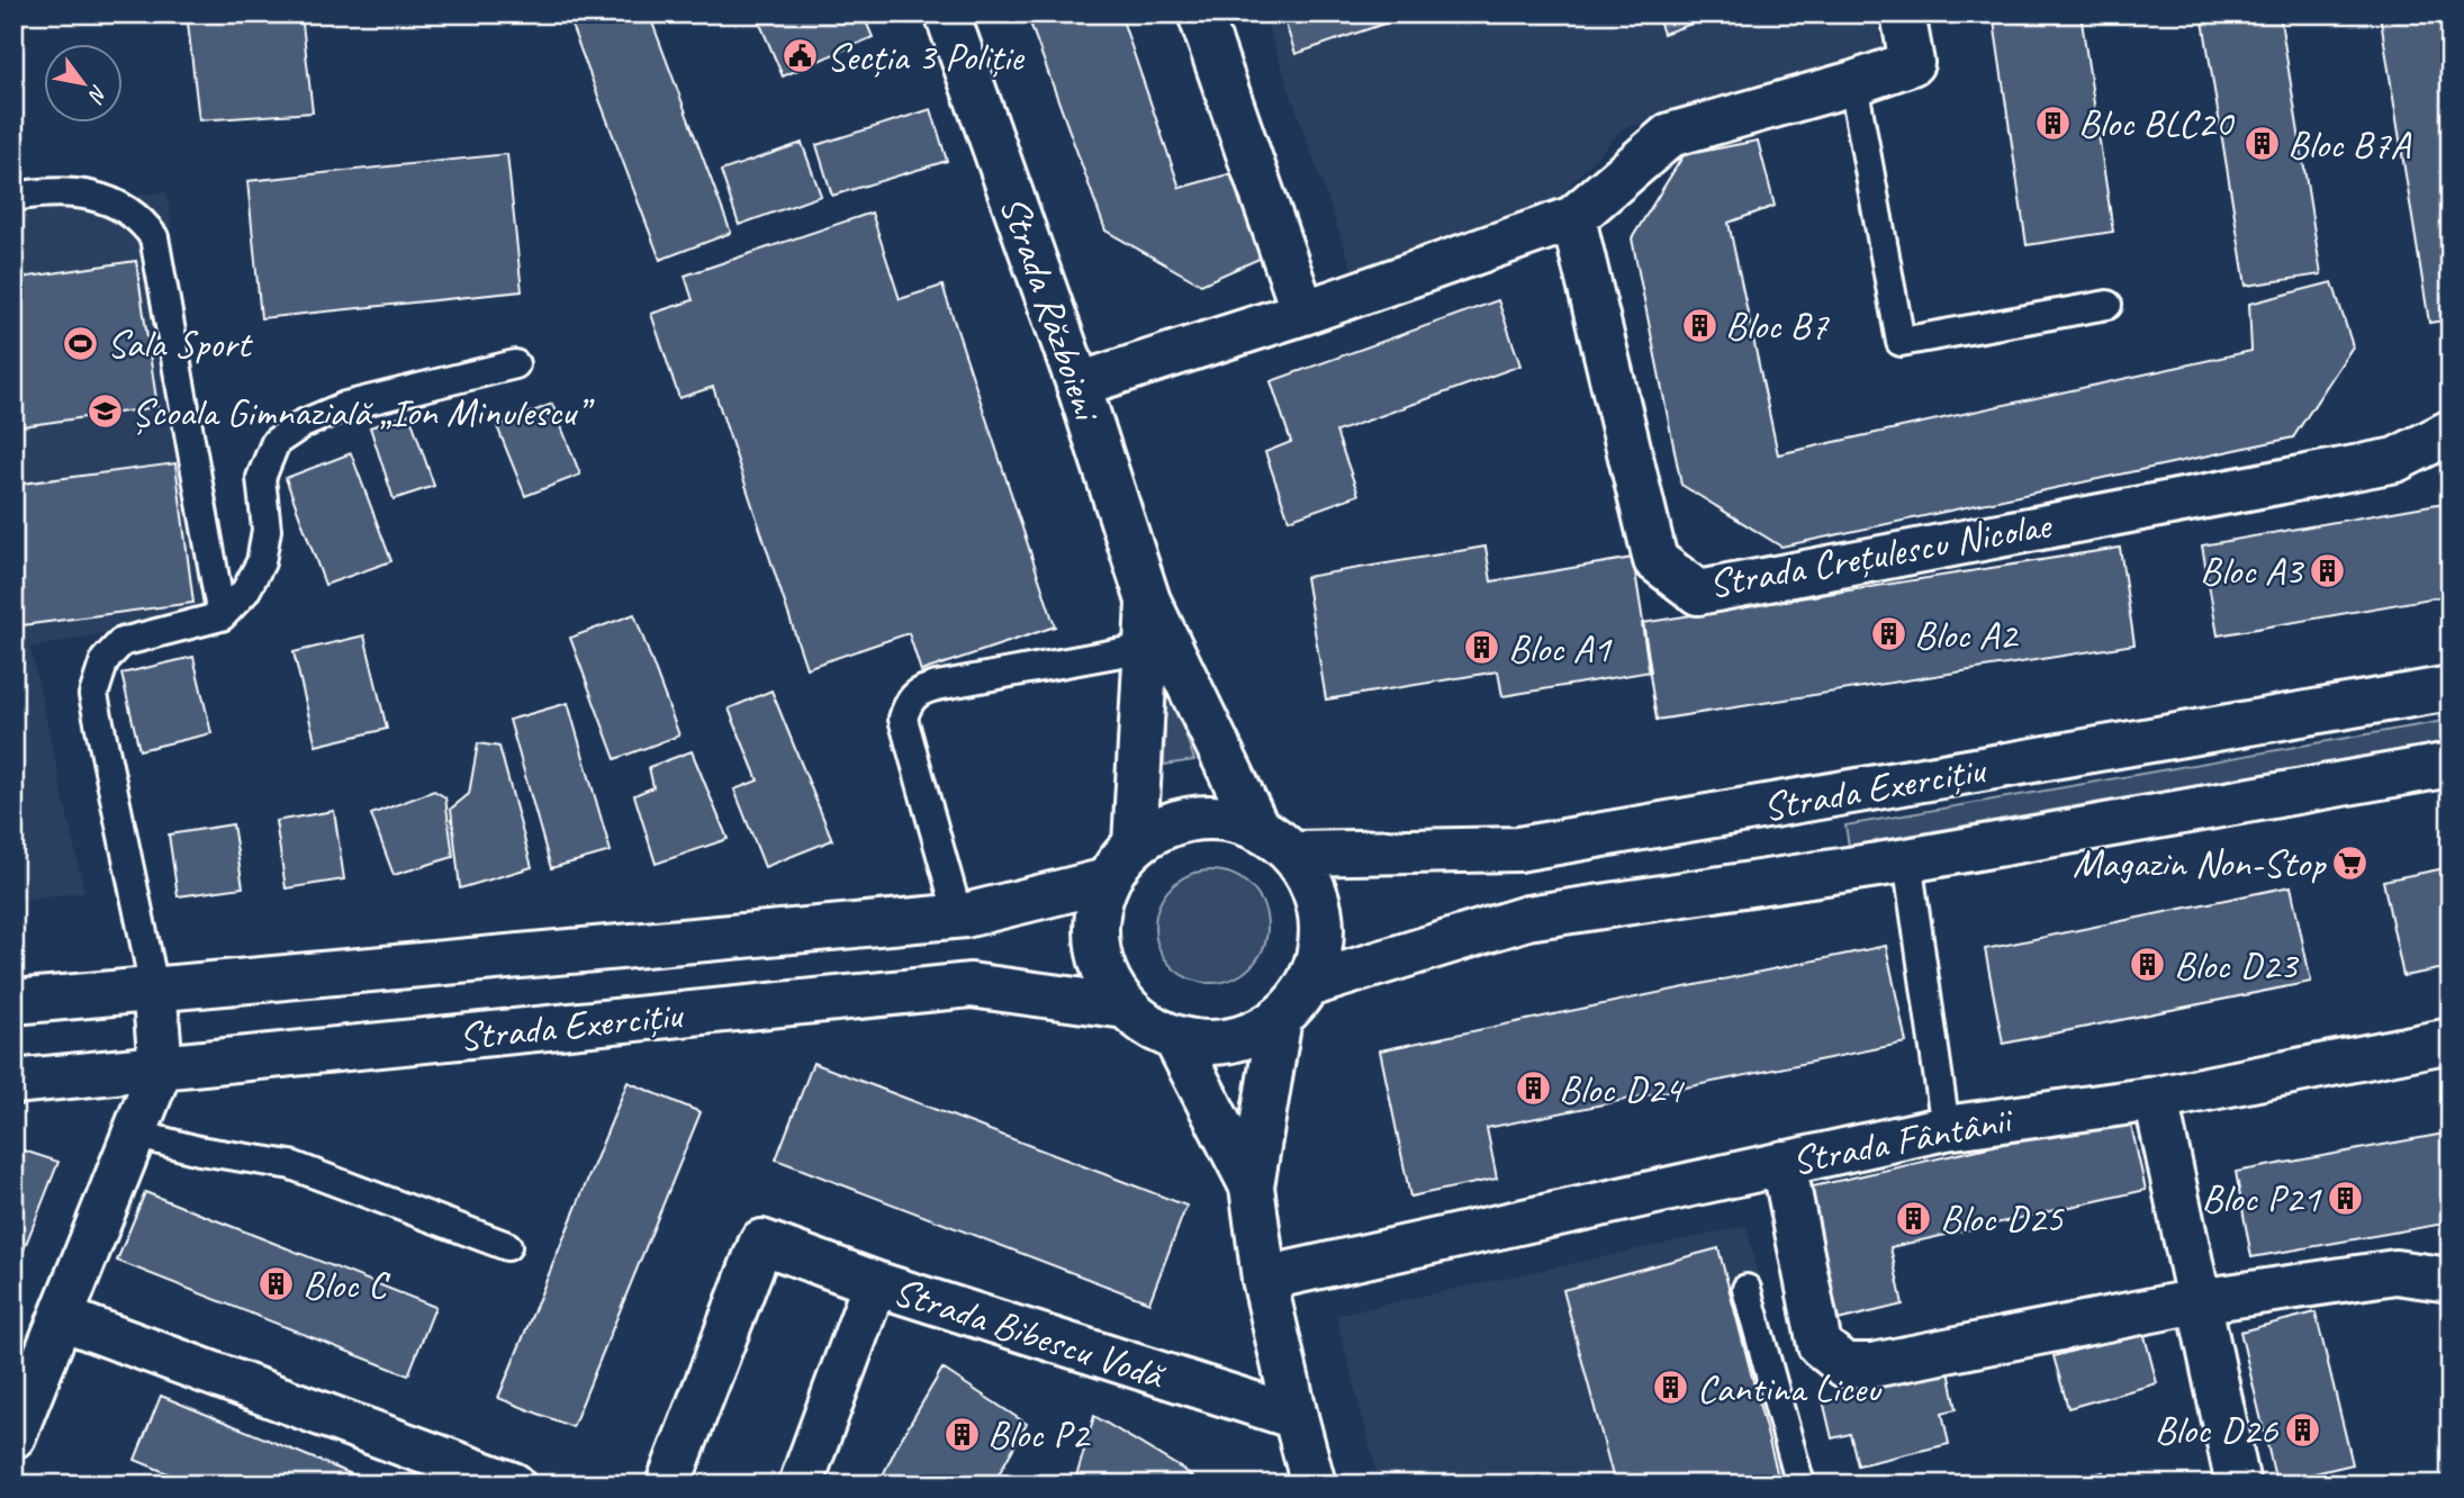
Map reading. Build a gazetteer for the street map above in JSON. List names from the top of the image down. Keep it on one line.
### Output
{"streets":{"street":["Strada Războieni","Strada Crețulescu Nicolae","Strada Exercițiu","Strada Fântânii","Strada Bibescu Vodă"]},"places":{"public building":["Secția 3 Poliție"],"building":["Bloc BLC20","Bloc B7A","Bloc B7","Bloc A3","Bloc A2","Bloc A1","Bloc D23","Bloc D24","Bloc P21","Bloc D25","Bloc C","Cantina Liceu","Bloc D26","Bloc P2"],"sports":["Sala Sport"],"school or university":["Școala Gimnazială „Ion Minulescu”"],"supermarket":["Magazin Non-Stop"]},"north":"bottom right"}
